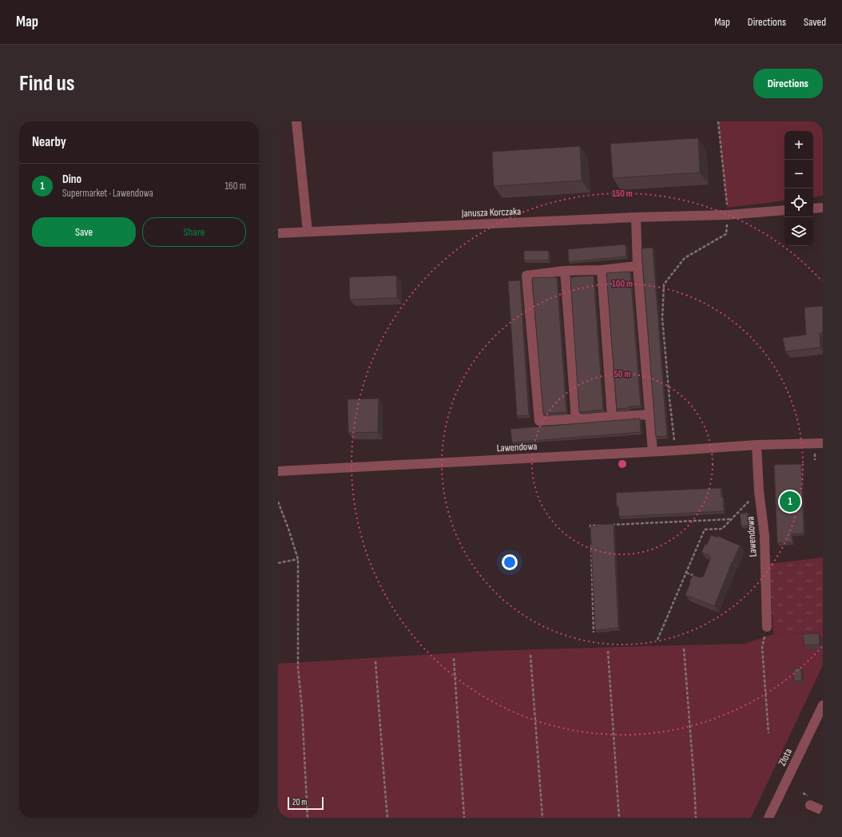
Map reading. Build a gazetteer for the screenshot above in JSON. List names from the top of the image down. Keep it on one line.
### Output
{"streets":{"street":["Janusza Korczaka","Lawendowa","Złota"]},"scale_bar":"20 m","page":{"header":"Map","nav":["Map","Directions","Saved"],"buttons":["Directions",["Save","Share"]],"title":"Find us","heading":"Nearby","map_buttons":["+","−"],"list":[{"mark":"1","name":"Dino","note":"Supermarket · Lawendowa","value":"160 m"}],"pins":"1","scale":"20 m"},"rings":["150 m","100 m","50 m"]}
